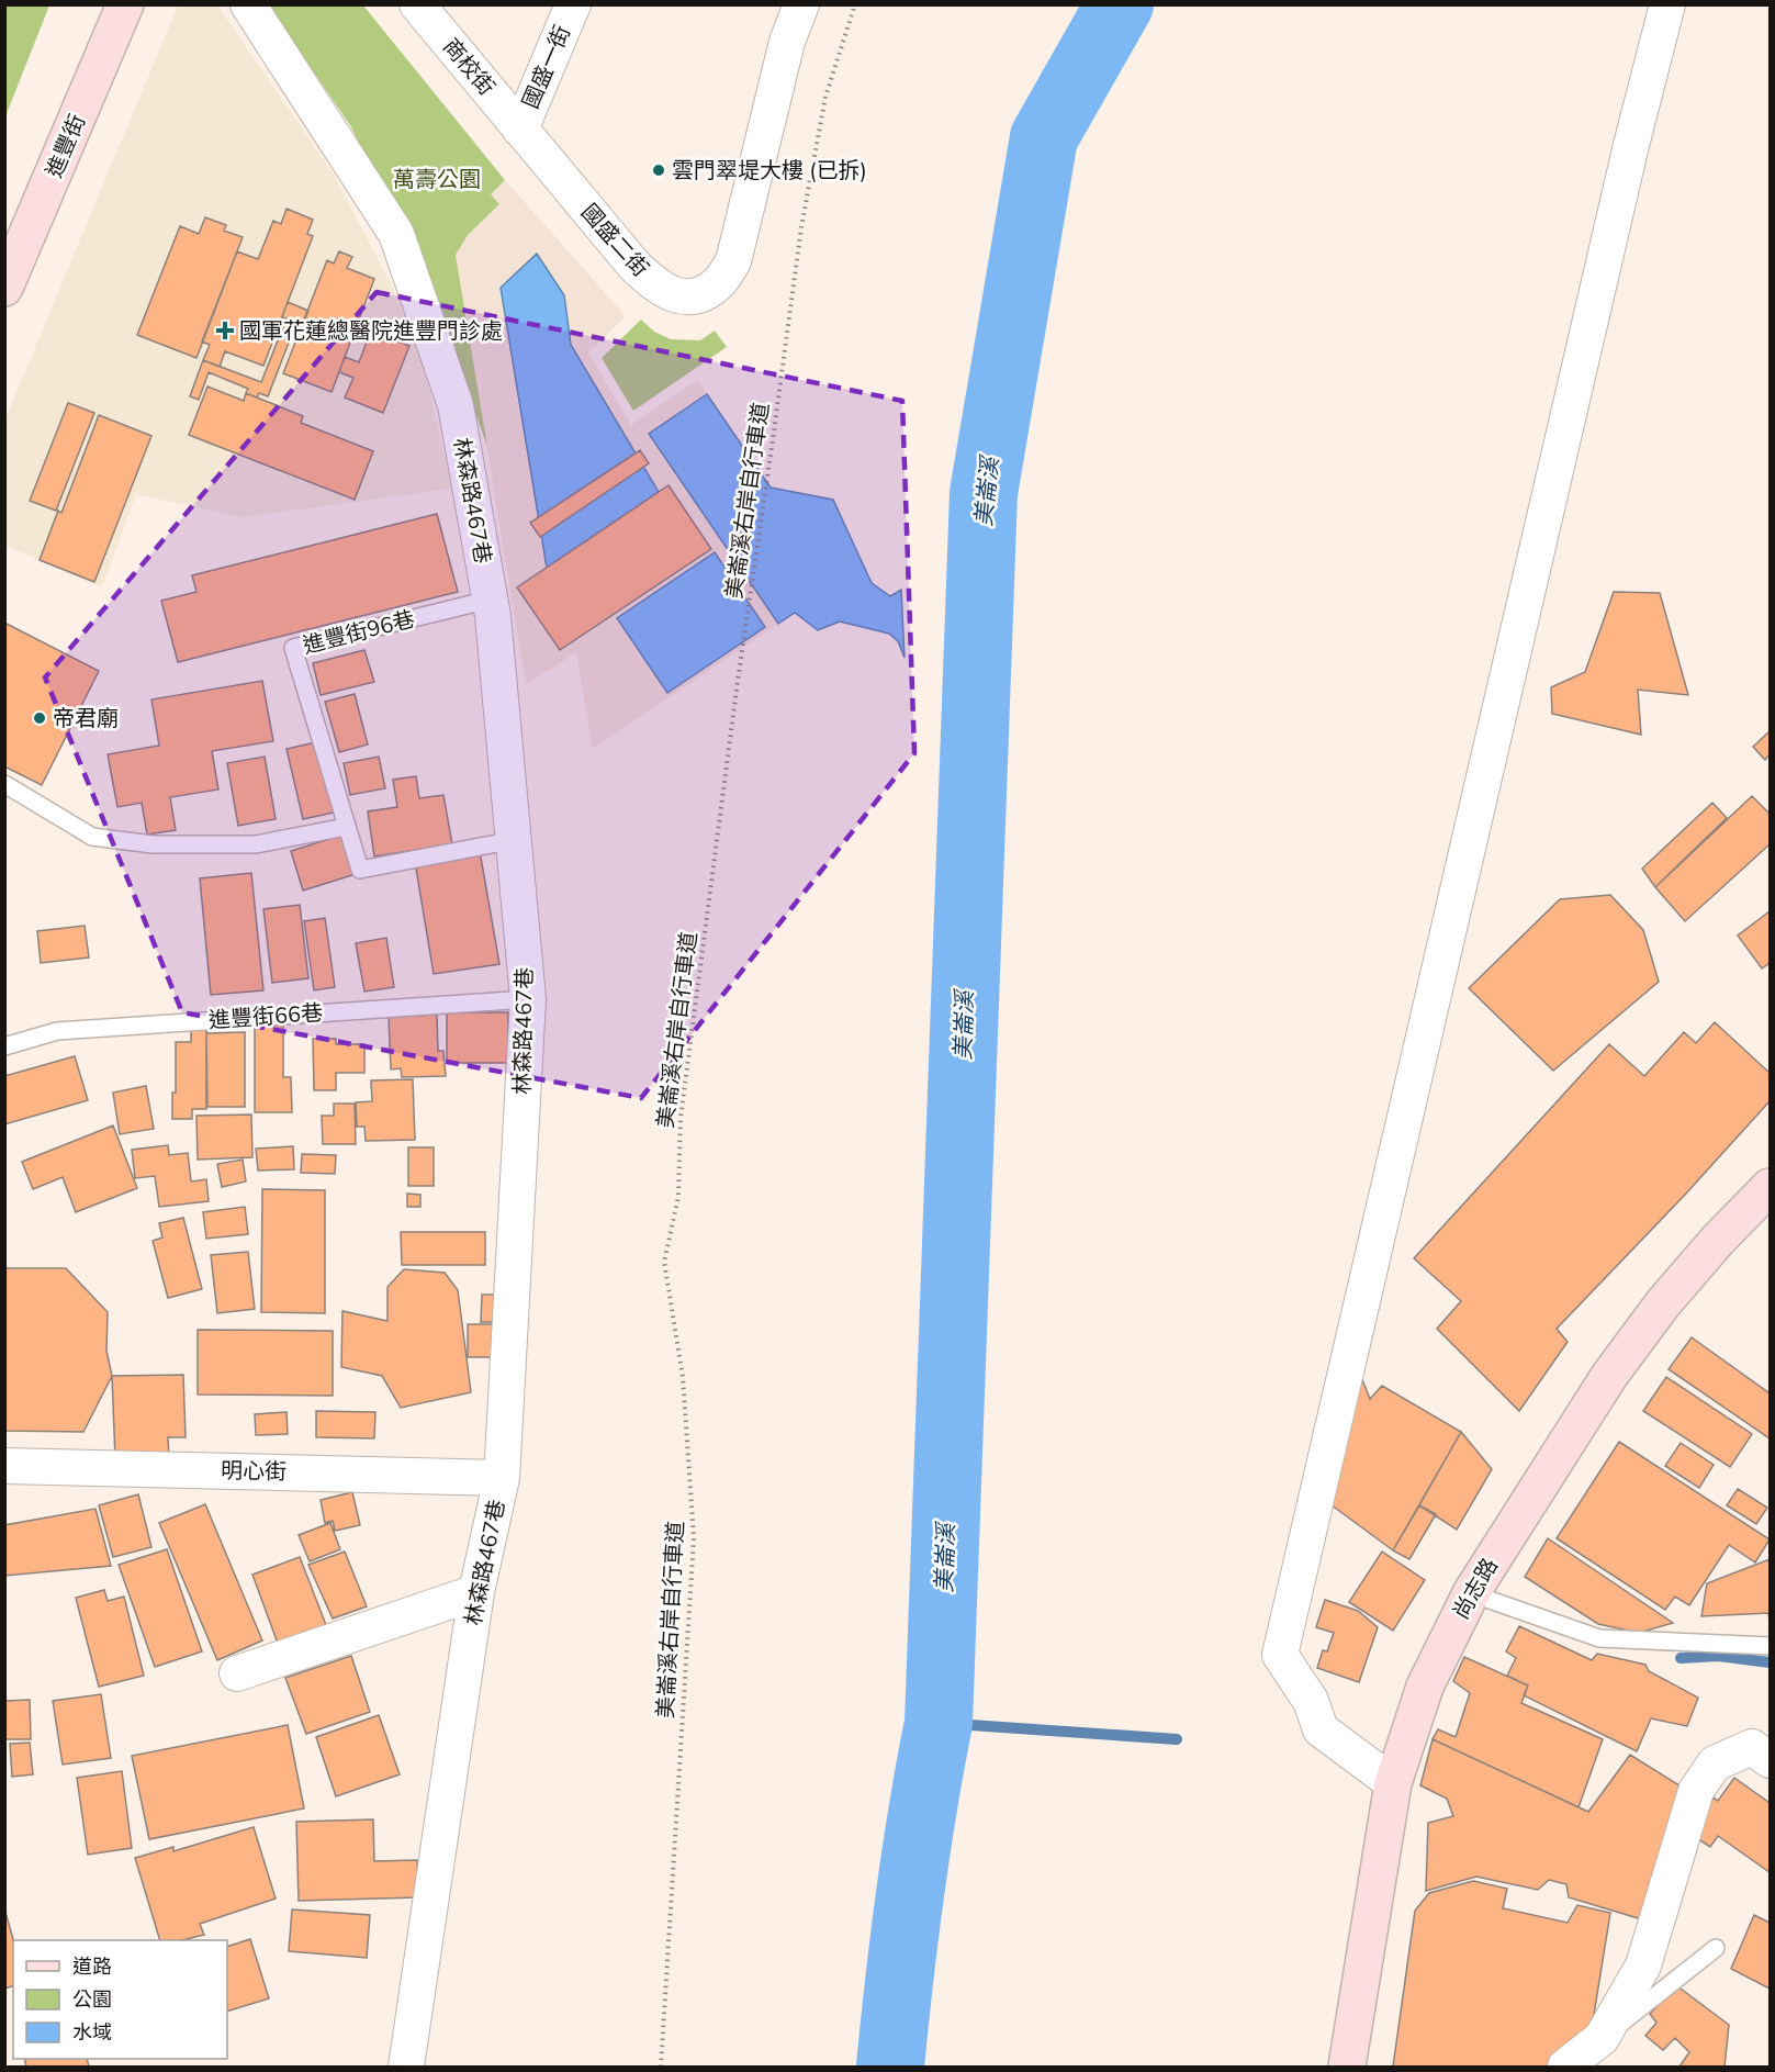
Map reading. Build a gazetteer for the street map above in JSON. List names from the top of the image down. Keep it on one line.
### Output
{"streets":{"street":["商校街","國盛一街","進豐街","國盛二街","林森路467巷","明心街","尚志路"],"lane":["進豐街96巷","進豐街66巷"],"path":["美崙溪右岸自行車道"]},"crossings":[["商校街","國盛一街"],["商校街","國盛二街"],["國盛一街","國盛二街"],["林森路467巷","進豐街96巷"],["林森路467巷","進豐街66巷"],["林森路467巷","明心街"]],"water":["美崙溪"],"parks":["萬壽公園"],"places":{"other":["雲門翠堤大樓 (已拆)","帝君廟"],"health":["國軍花蓮總醫院進豐門診處"]},"legend":["道路","公園","水域"]}
